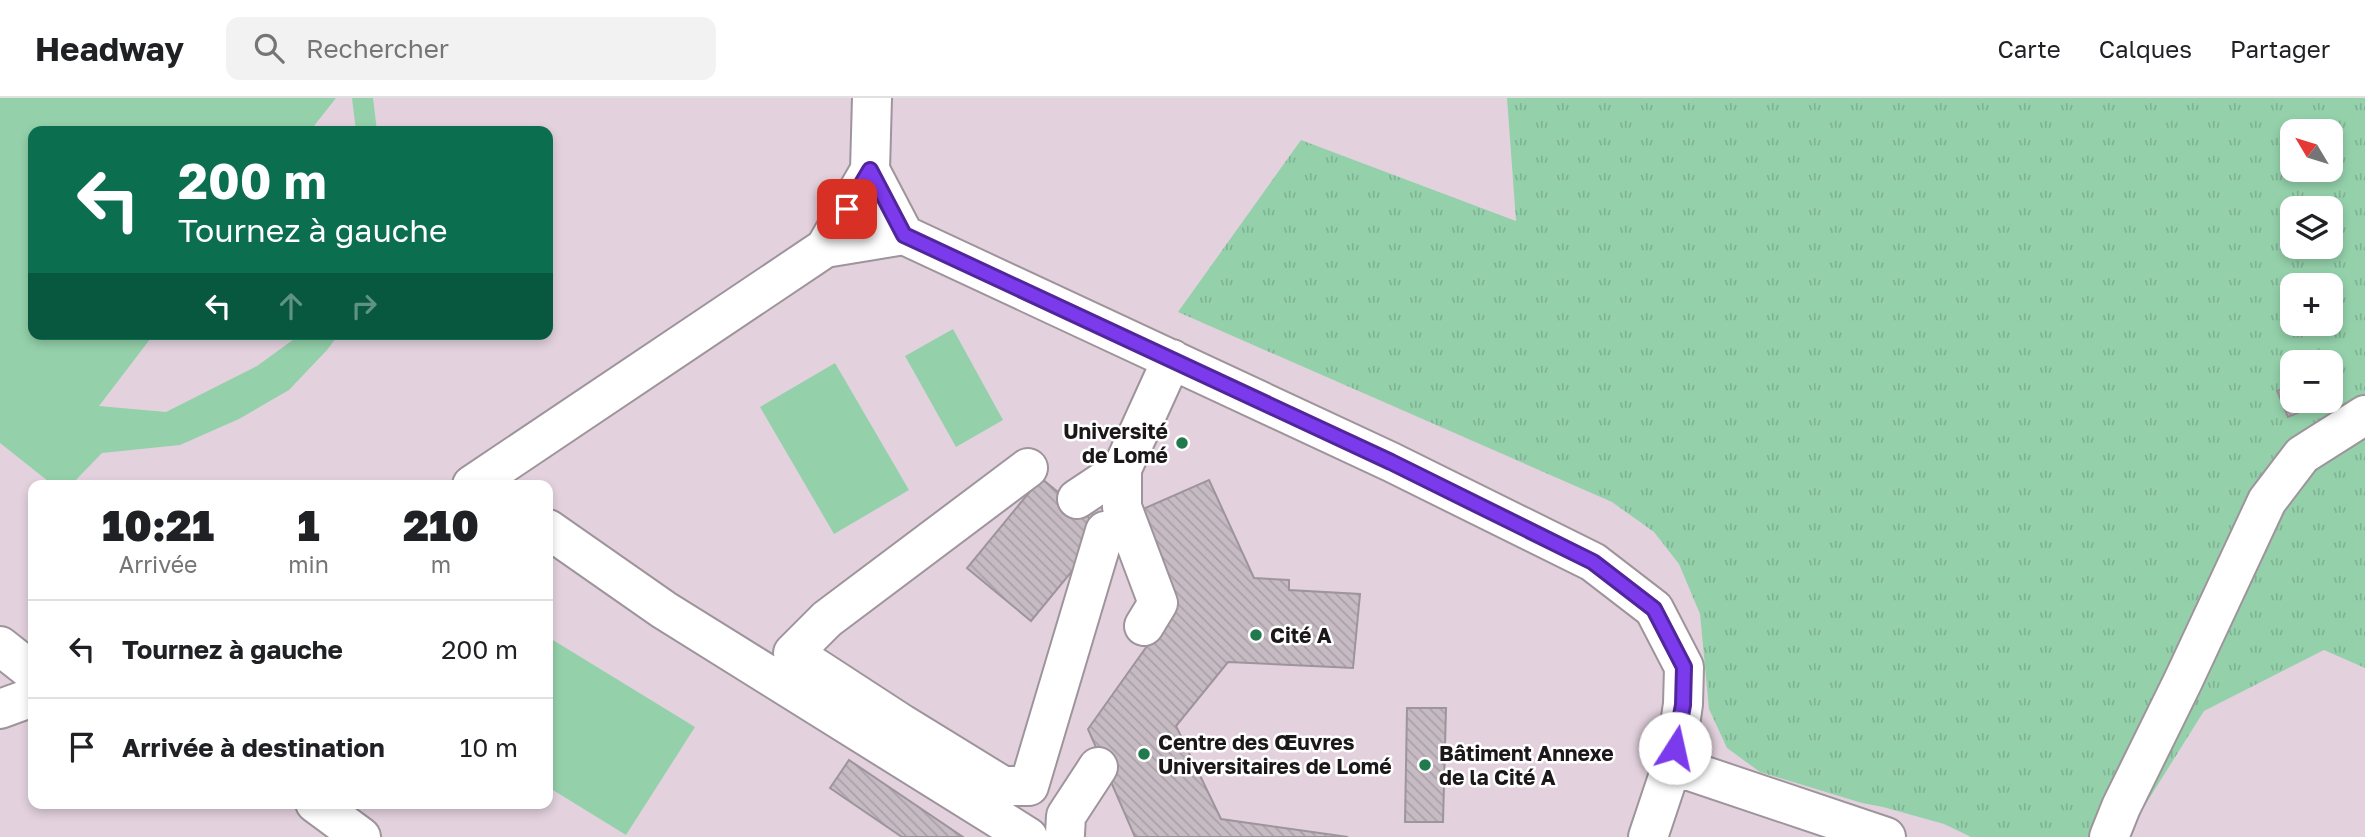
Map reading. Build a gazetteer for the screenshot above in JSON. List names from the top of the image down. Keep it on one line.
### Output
{"places":["Université de Lomé","Cité A","Centre des Œuvres Universitaires de Lomé","Bâtiment Annexe de la Cité A"],"north":"top left","page":{"header":"Headway","search":"Rechercher","nav":["Carte","Calques","Partager"],"map_buttons":["+","−"],"turn":["200 m","Tournez à gauche"],"eta":["10:21","Arrivée","1","min","210","m"],"list":[{"name":"Tournez à gauche","value":"200 m"},{"name":"Arrivée à destination","value":"10 m"}]}}
